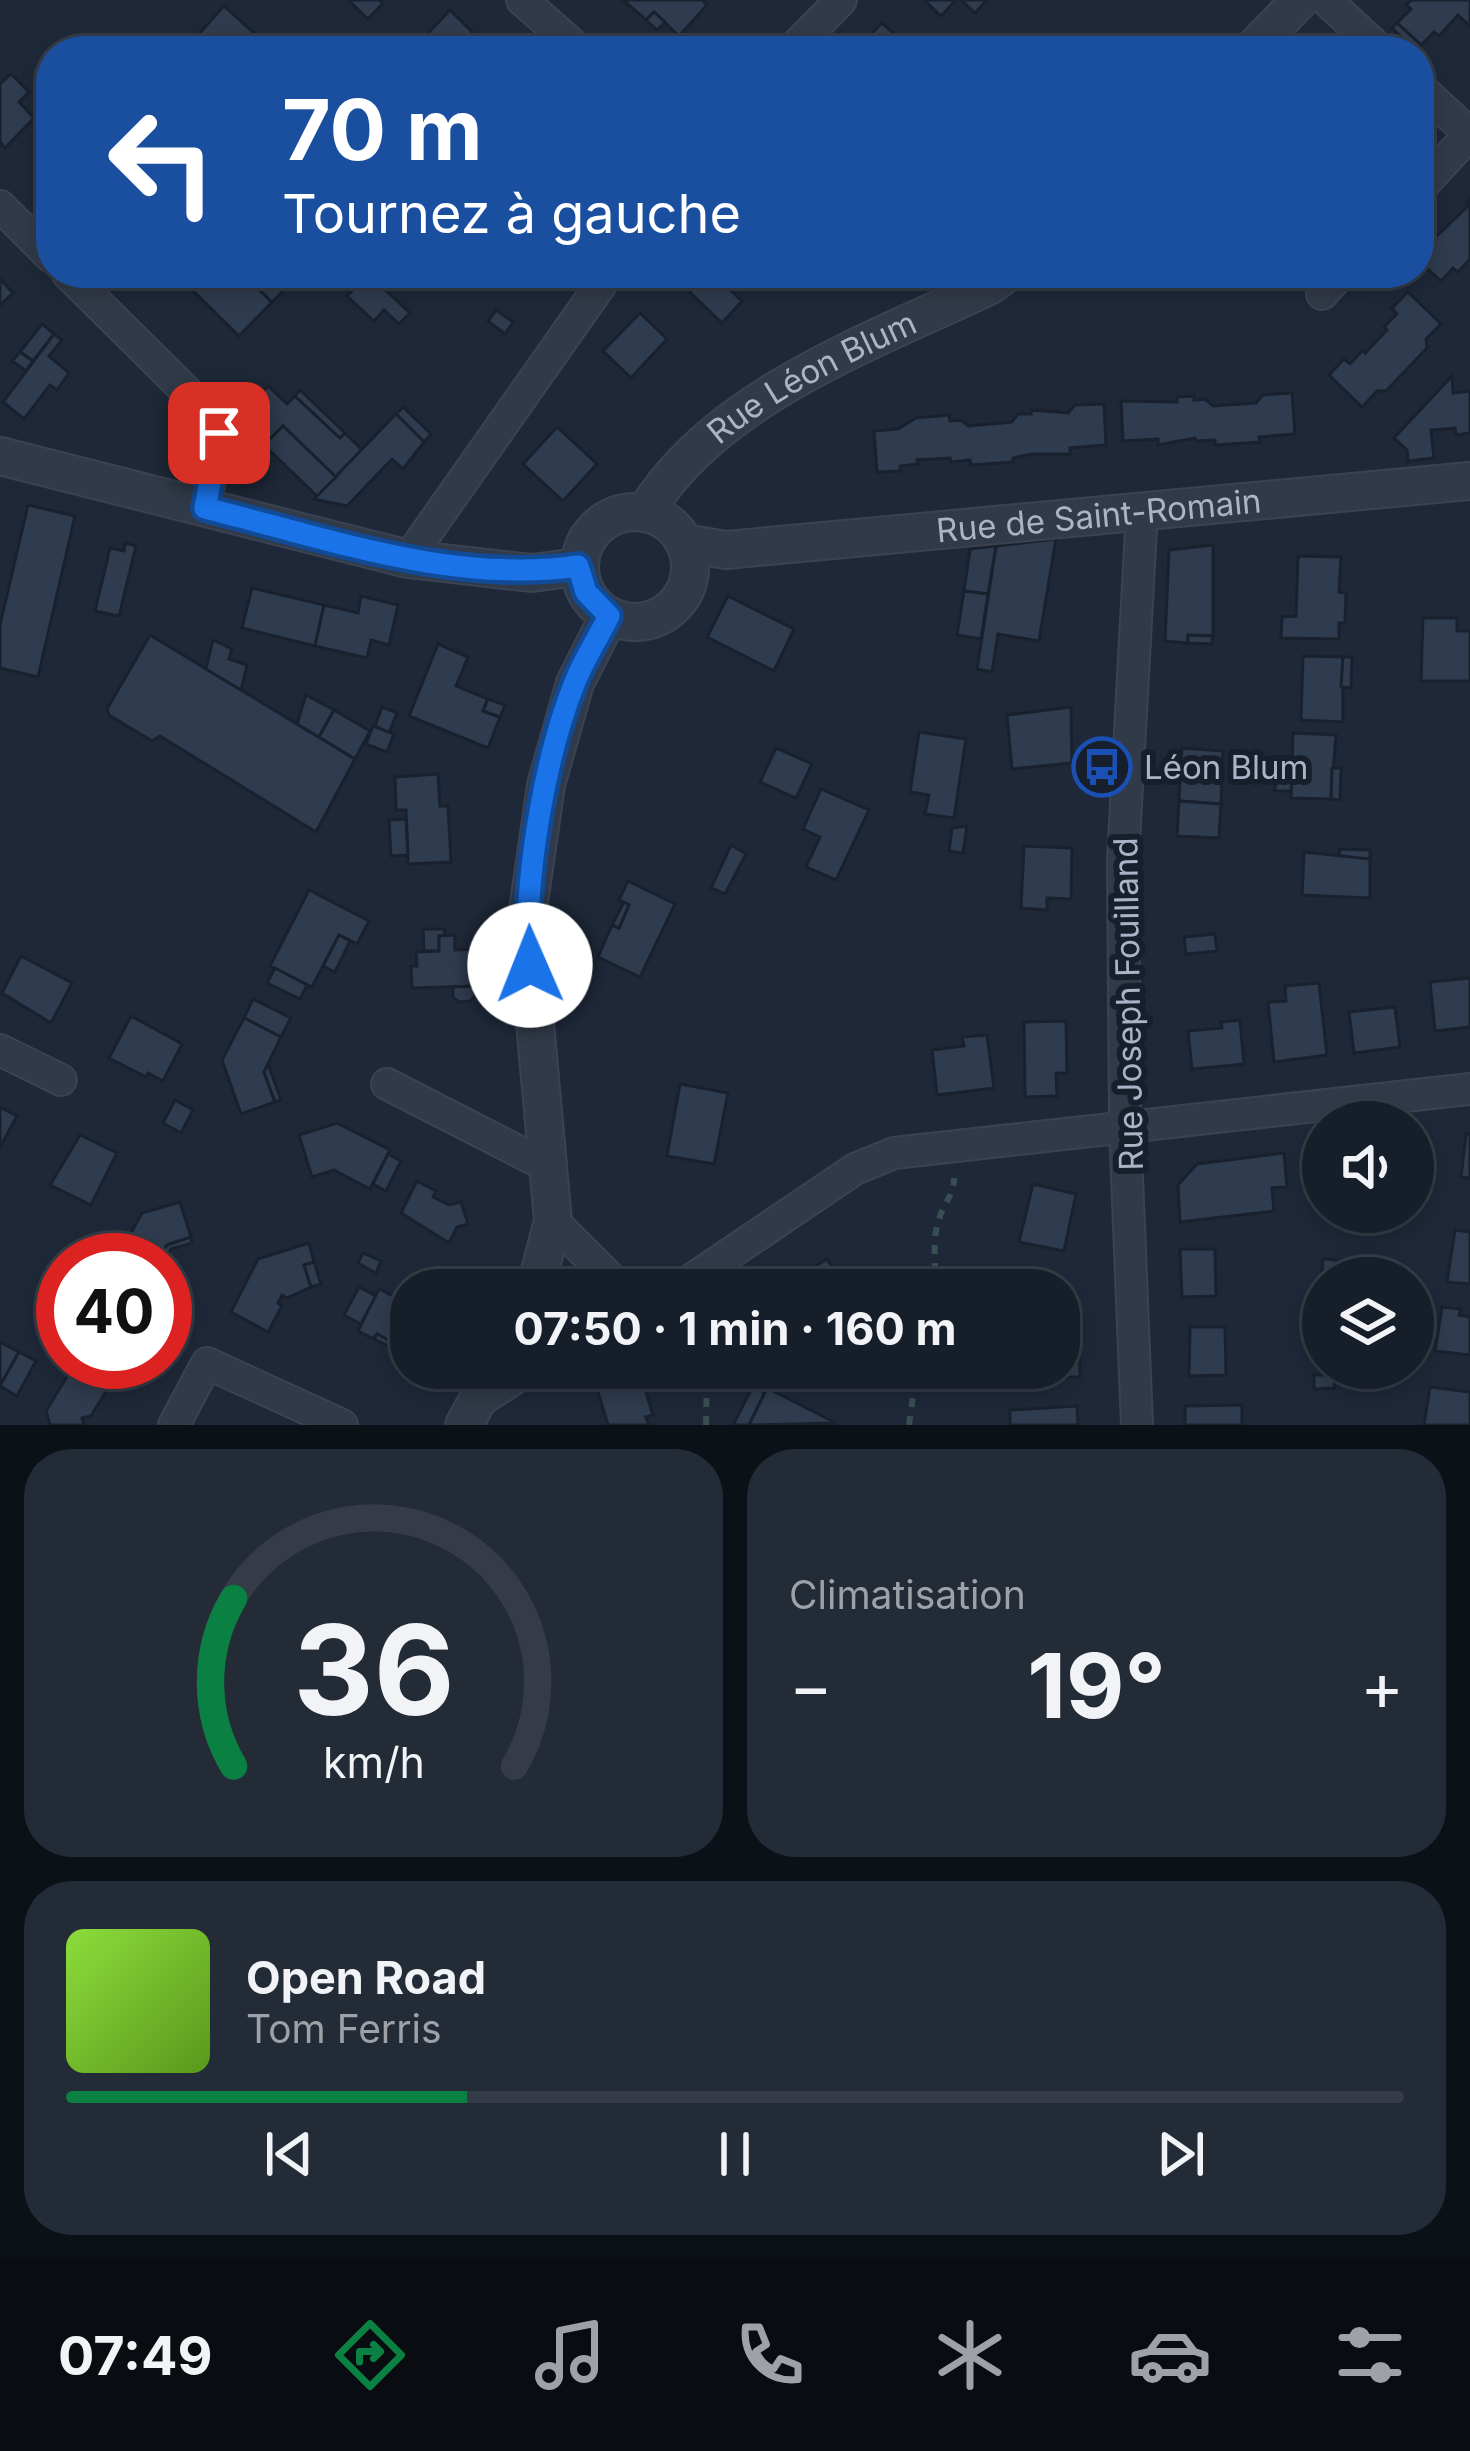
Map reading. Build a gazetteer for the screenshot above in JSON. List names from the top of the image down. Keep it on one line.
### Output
{"streets":{"street":["Rue Léon Blum","Rue de Saint-Romain","Rue Joseph Fouilland"]},"crossings":[["Rue Léon Blum","Rue de Saint-Romain"],["Rue de Saint-Romain","Rue Joseph Fouilland"]],"places":{"bus stop":["Léon Blum"]},"page":{"turn":["70 m","Tournez à gauche"],"limit":"40","trip":"07:50 · 1 min · 160 m","tile":"Climatisation","heat":["−","19°","+"],"song":["Open Road","Tom Ferris"],"tabs":"07:49","gauge":["36","km/h"]}}
